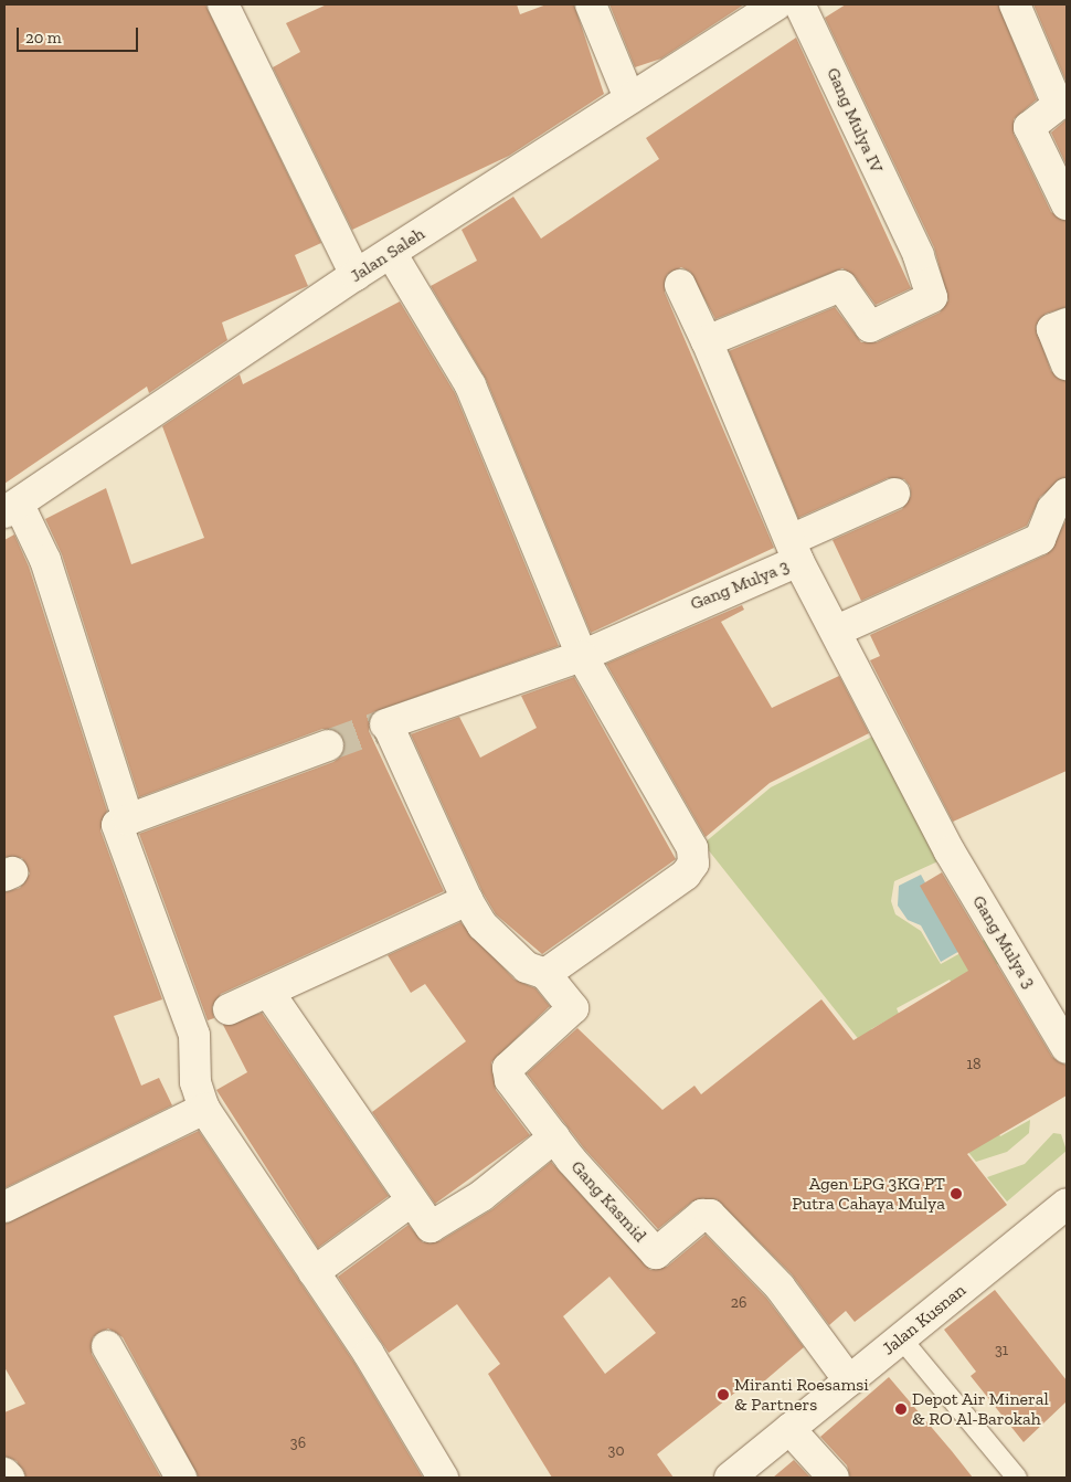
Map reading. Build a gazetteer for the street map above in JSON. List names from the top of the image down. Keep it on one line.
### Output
{"streets":{"street":["Gang Mulya IV","Jalan Saleh","Gang Mulya 3","Gang Kasmid","Jalan Kusnan"]},"crossings":[["Gang Kasmid","Jalan Kusnan"]],"places":["Agen LPG 3KG PT Putra Cahaya Mulya","Miranti Roesamsi & Partners","Depot Air Mineral & RO Al-Barokah"],"house_numbers":["18","26","31","36","30"],"scale_bar":"20 m"}
